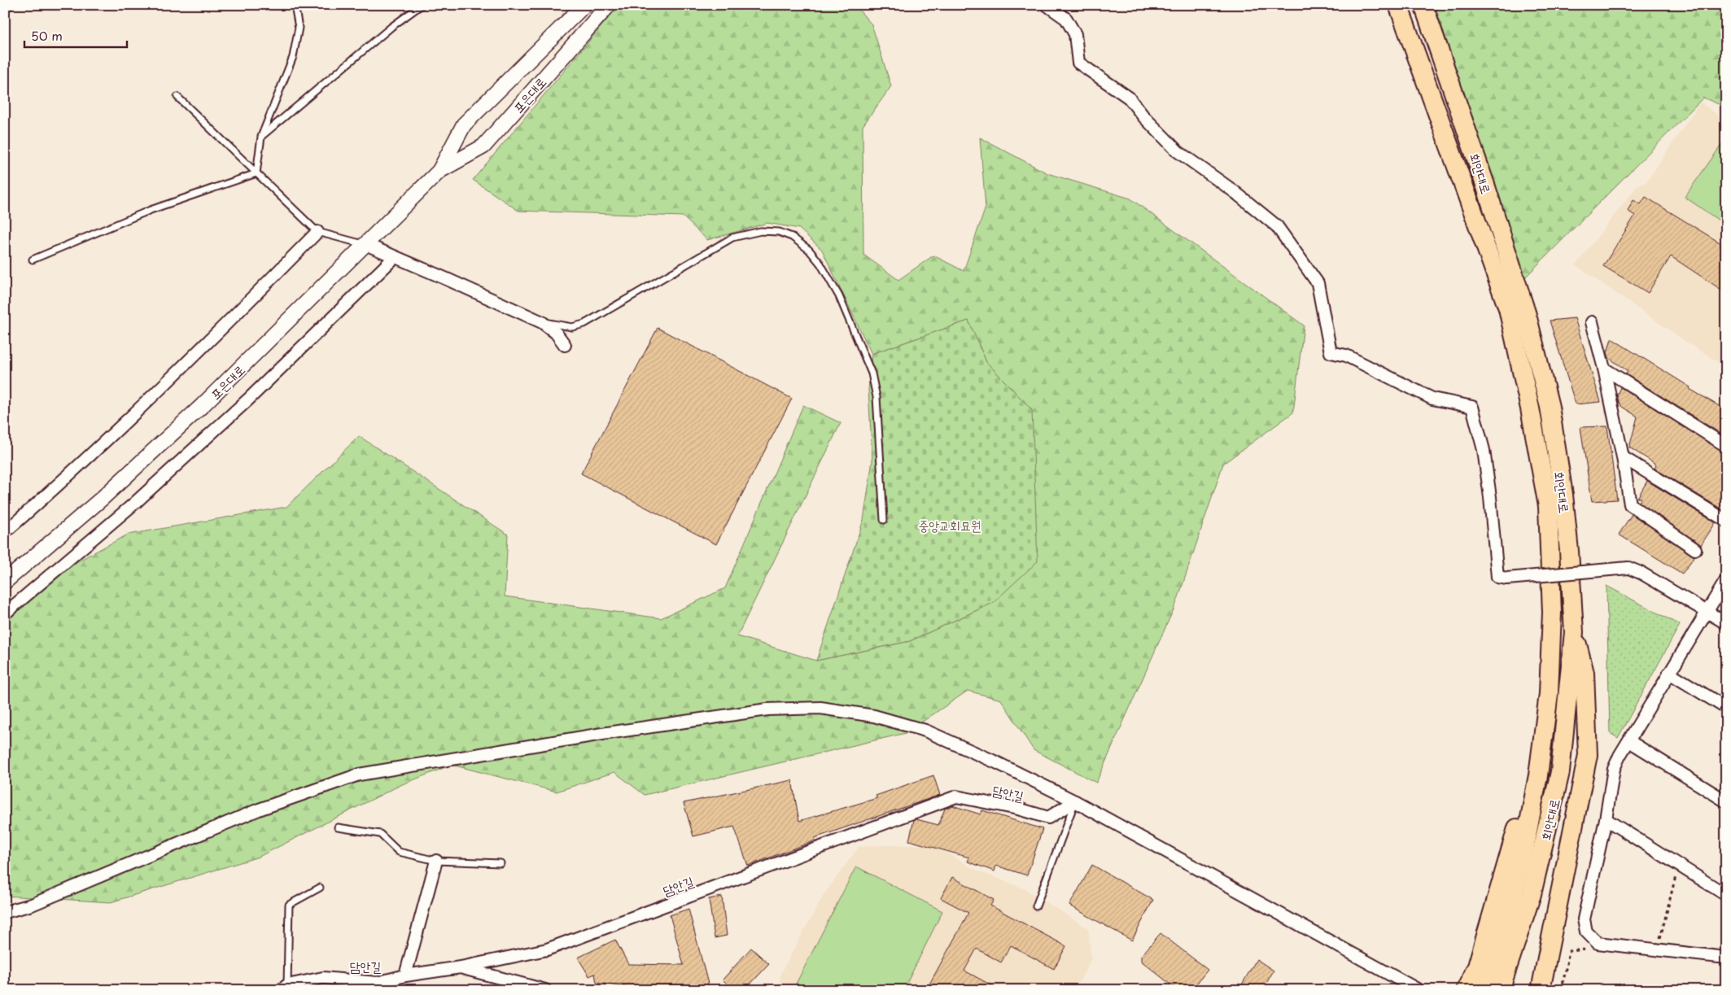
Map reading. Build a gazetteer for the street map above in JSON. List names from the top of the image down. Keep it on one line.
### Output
{"streets":{"highway":["회안대로"],"street":["포은대로","담안길"]},"parks":["중앙교회묘원"],"scale_bar":"50 m"}
